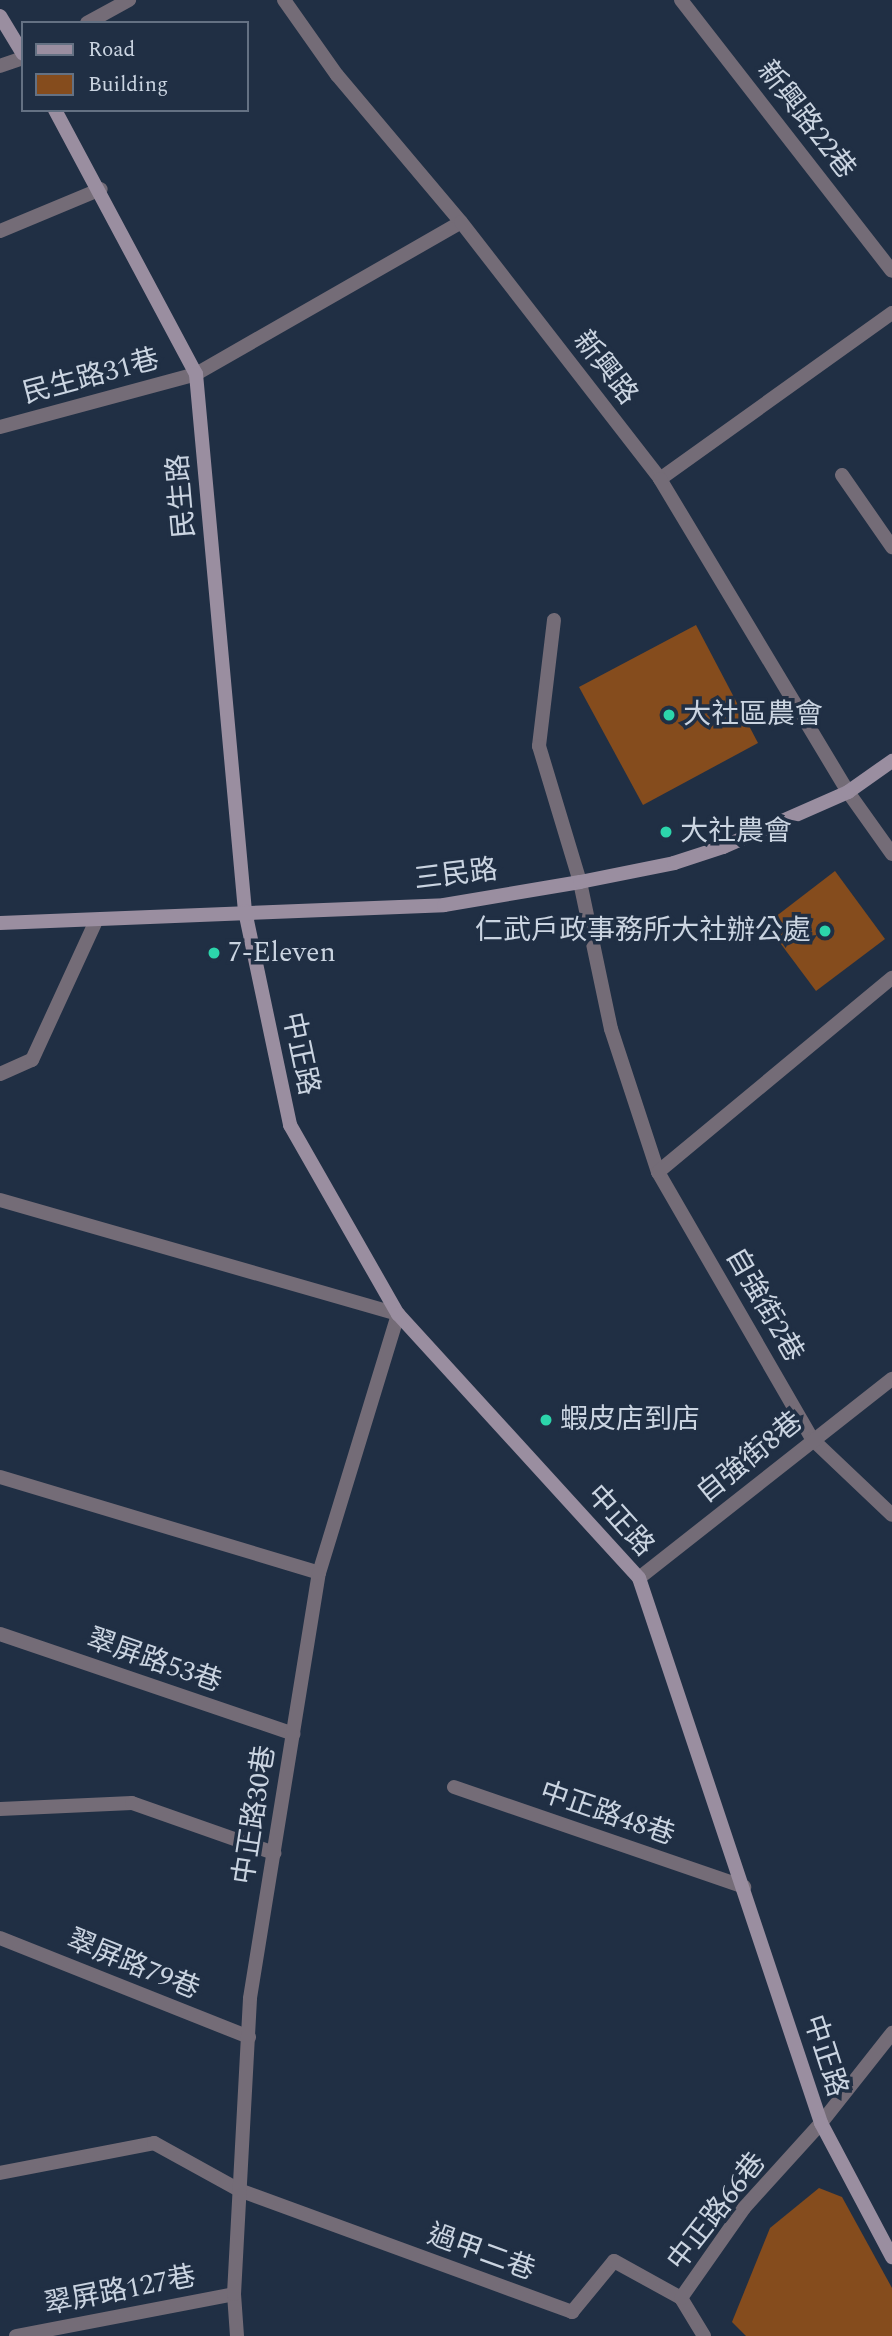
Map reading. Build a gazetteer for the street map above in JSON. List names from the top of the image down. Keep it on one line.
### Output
{"streets":{"main road":["民生路","三民路","中正路"],"street":["新興路22巷","新興路","民生路31巷","自強街2巷","自強街8巷","翠屏路53巷","中正路48巷","中正路30巷","翠屏路79巷","中正路66巷","過甲二巷","翠屏路127巷"]},"crossings":[["新興路","民生路31巷"],["新興路","三民路"],["民生路31巷","民生路"],["民生路","三民路"],["民生路","中正路"],["三民路","中正路"],["三民路","自強街2巷"],["中正路","自強街8巷"],["中正路","中正路48巷"],["中正路","中正路30巷"],["中正路","中正路66巷"],["自強街2巷","自強街8巷"],["翠屏路53巷","中正路30巷"],["中正路30巷","翠屏路79巷"],["中正路30巷","過甲二巷"],["中正路30巷","翠屏路127巷"],["中正路66巷","過甲二巷"]],"places":["大社區農會","大社農會","仁武戶政事務所大社辦公處","7-Eleven","蝦皮店到店"],"legend":["Road","Building"]}
